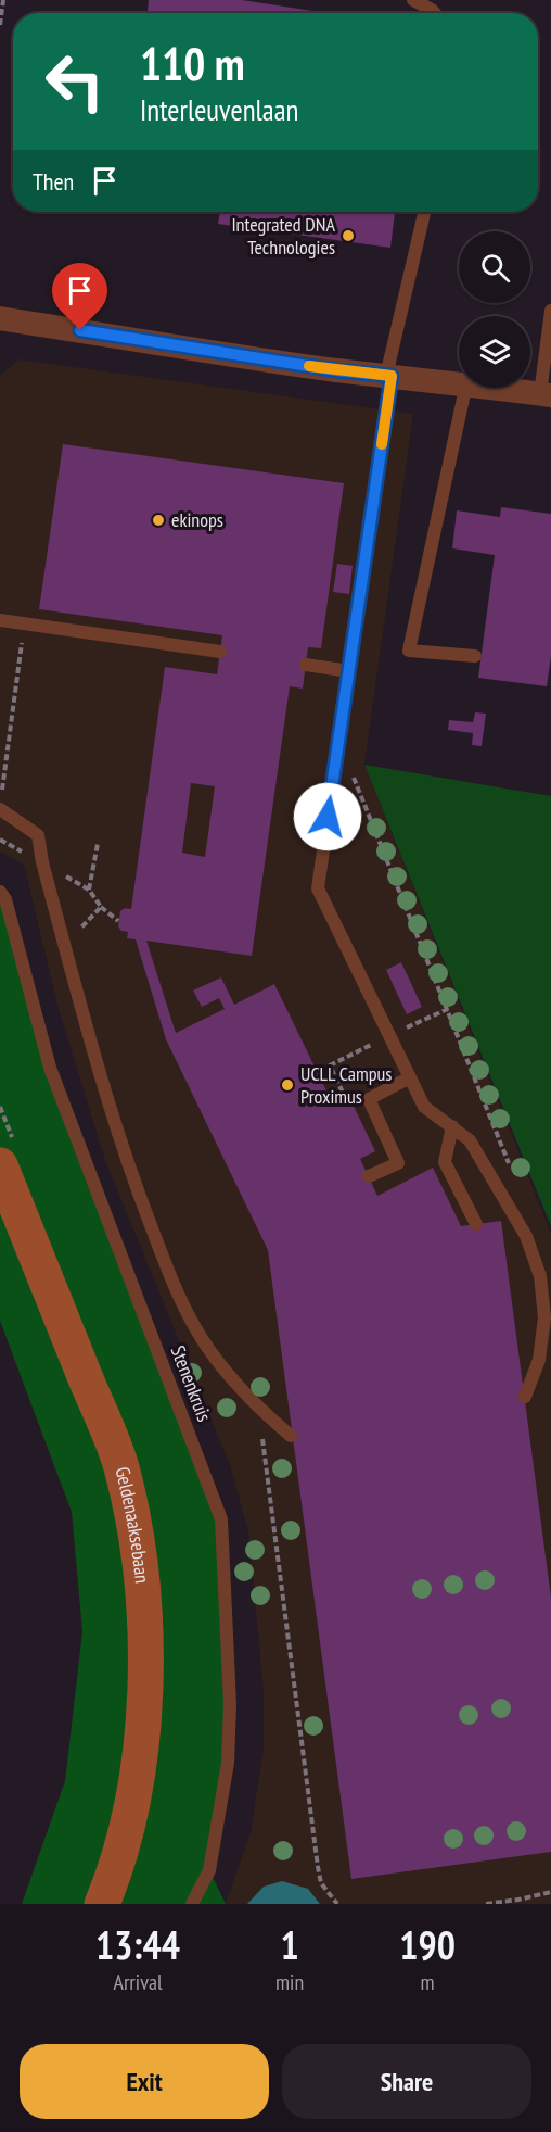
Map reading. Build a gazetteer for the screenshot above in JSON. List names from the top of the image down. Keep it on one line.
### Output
{"streets":{"street":["Geldenaaksebaan"],"lane":["Stenenkruis"]},"places":["Integrated DNA Technologies","ekinops","UCLL Campus Proximus"],"page":{"turn":["110 m","Interleuvenlaan"],"then":"Then","eta":["13:44","Arrival","1","min","190","m"],"buttons":["Exit","Share"]}}
